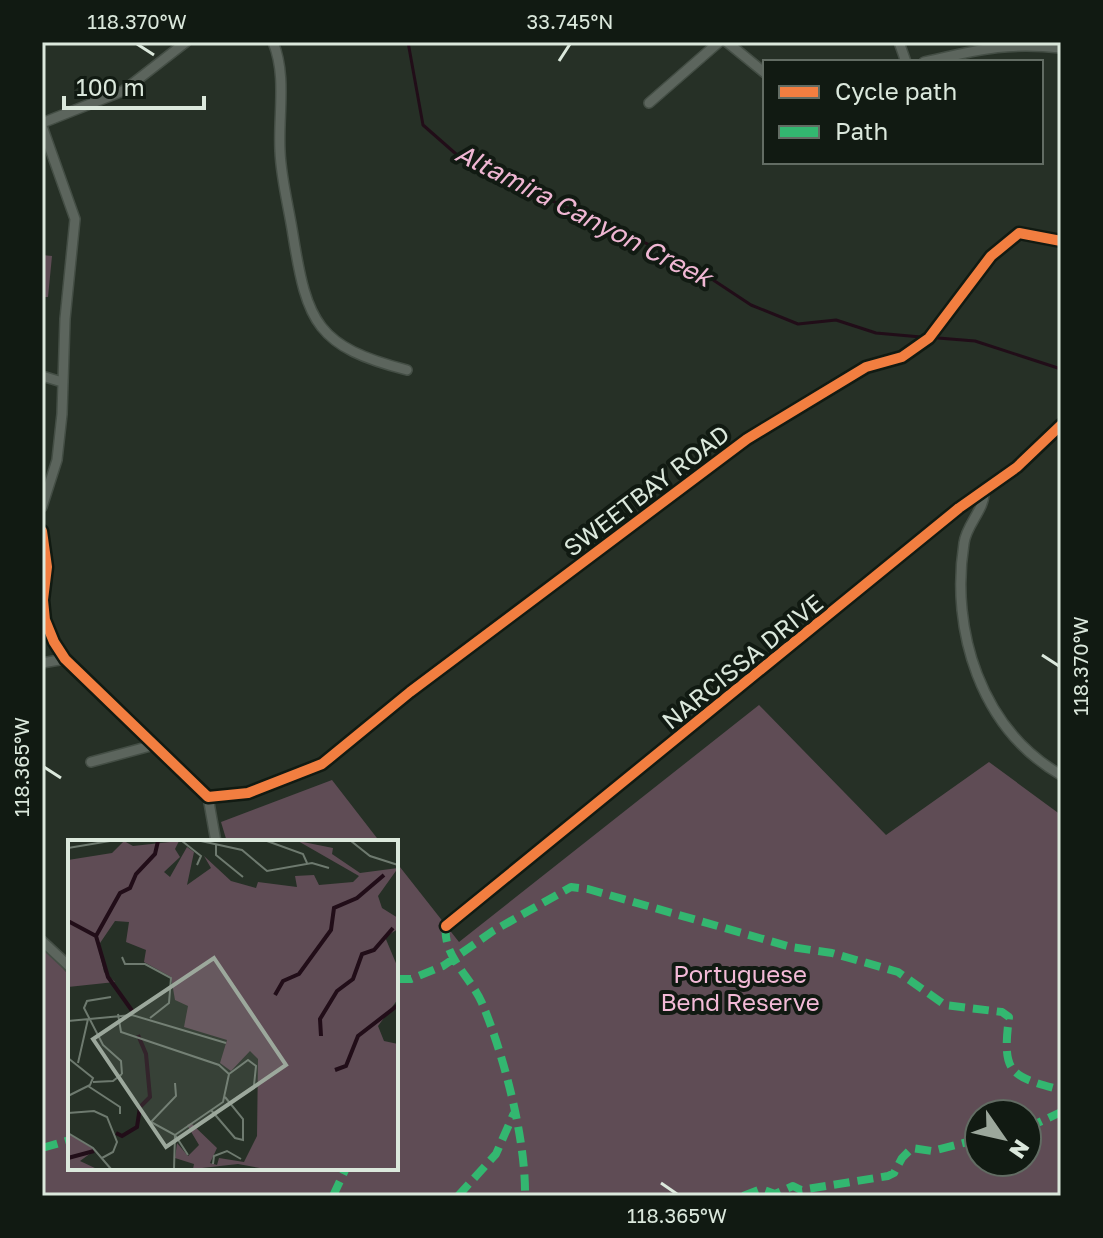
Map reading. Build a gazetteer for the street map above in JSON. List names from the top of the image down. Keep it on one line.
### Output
{"streets":{"street":["SWEETBAY ROAD","NARCISSA DRIVE"]},"water":["Altamira Canyon Creek"],"parks":["Portuguese Bend Reserve"],"legend":["Cycle path","Path"],"scale_bar":"100 m","north":"bottom right","coordinates":["118.370°W","33.745°N","118.365°W"]}
